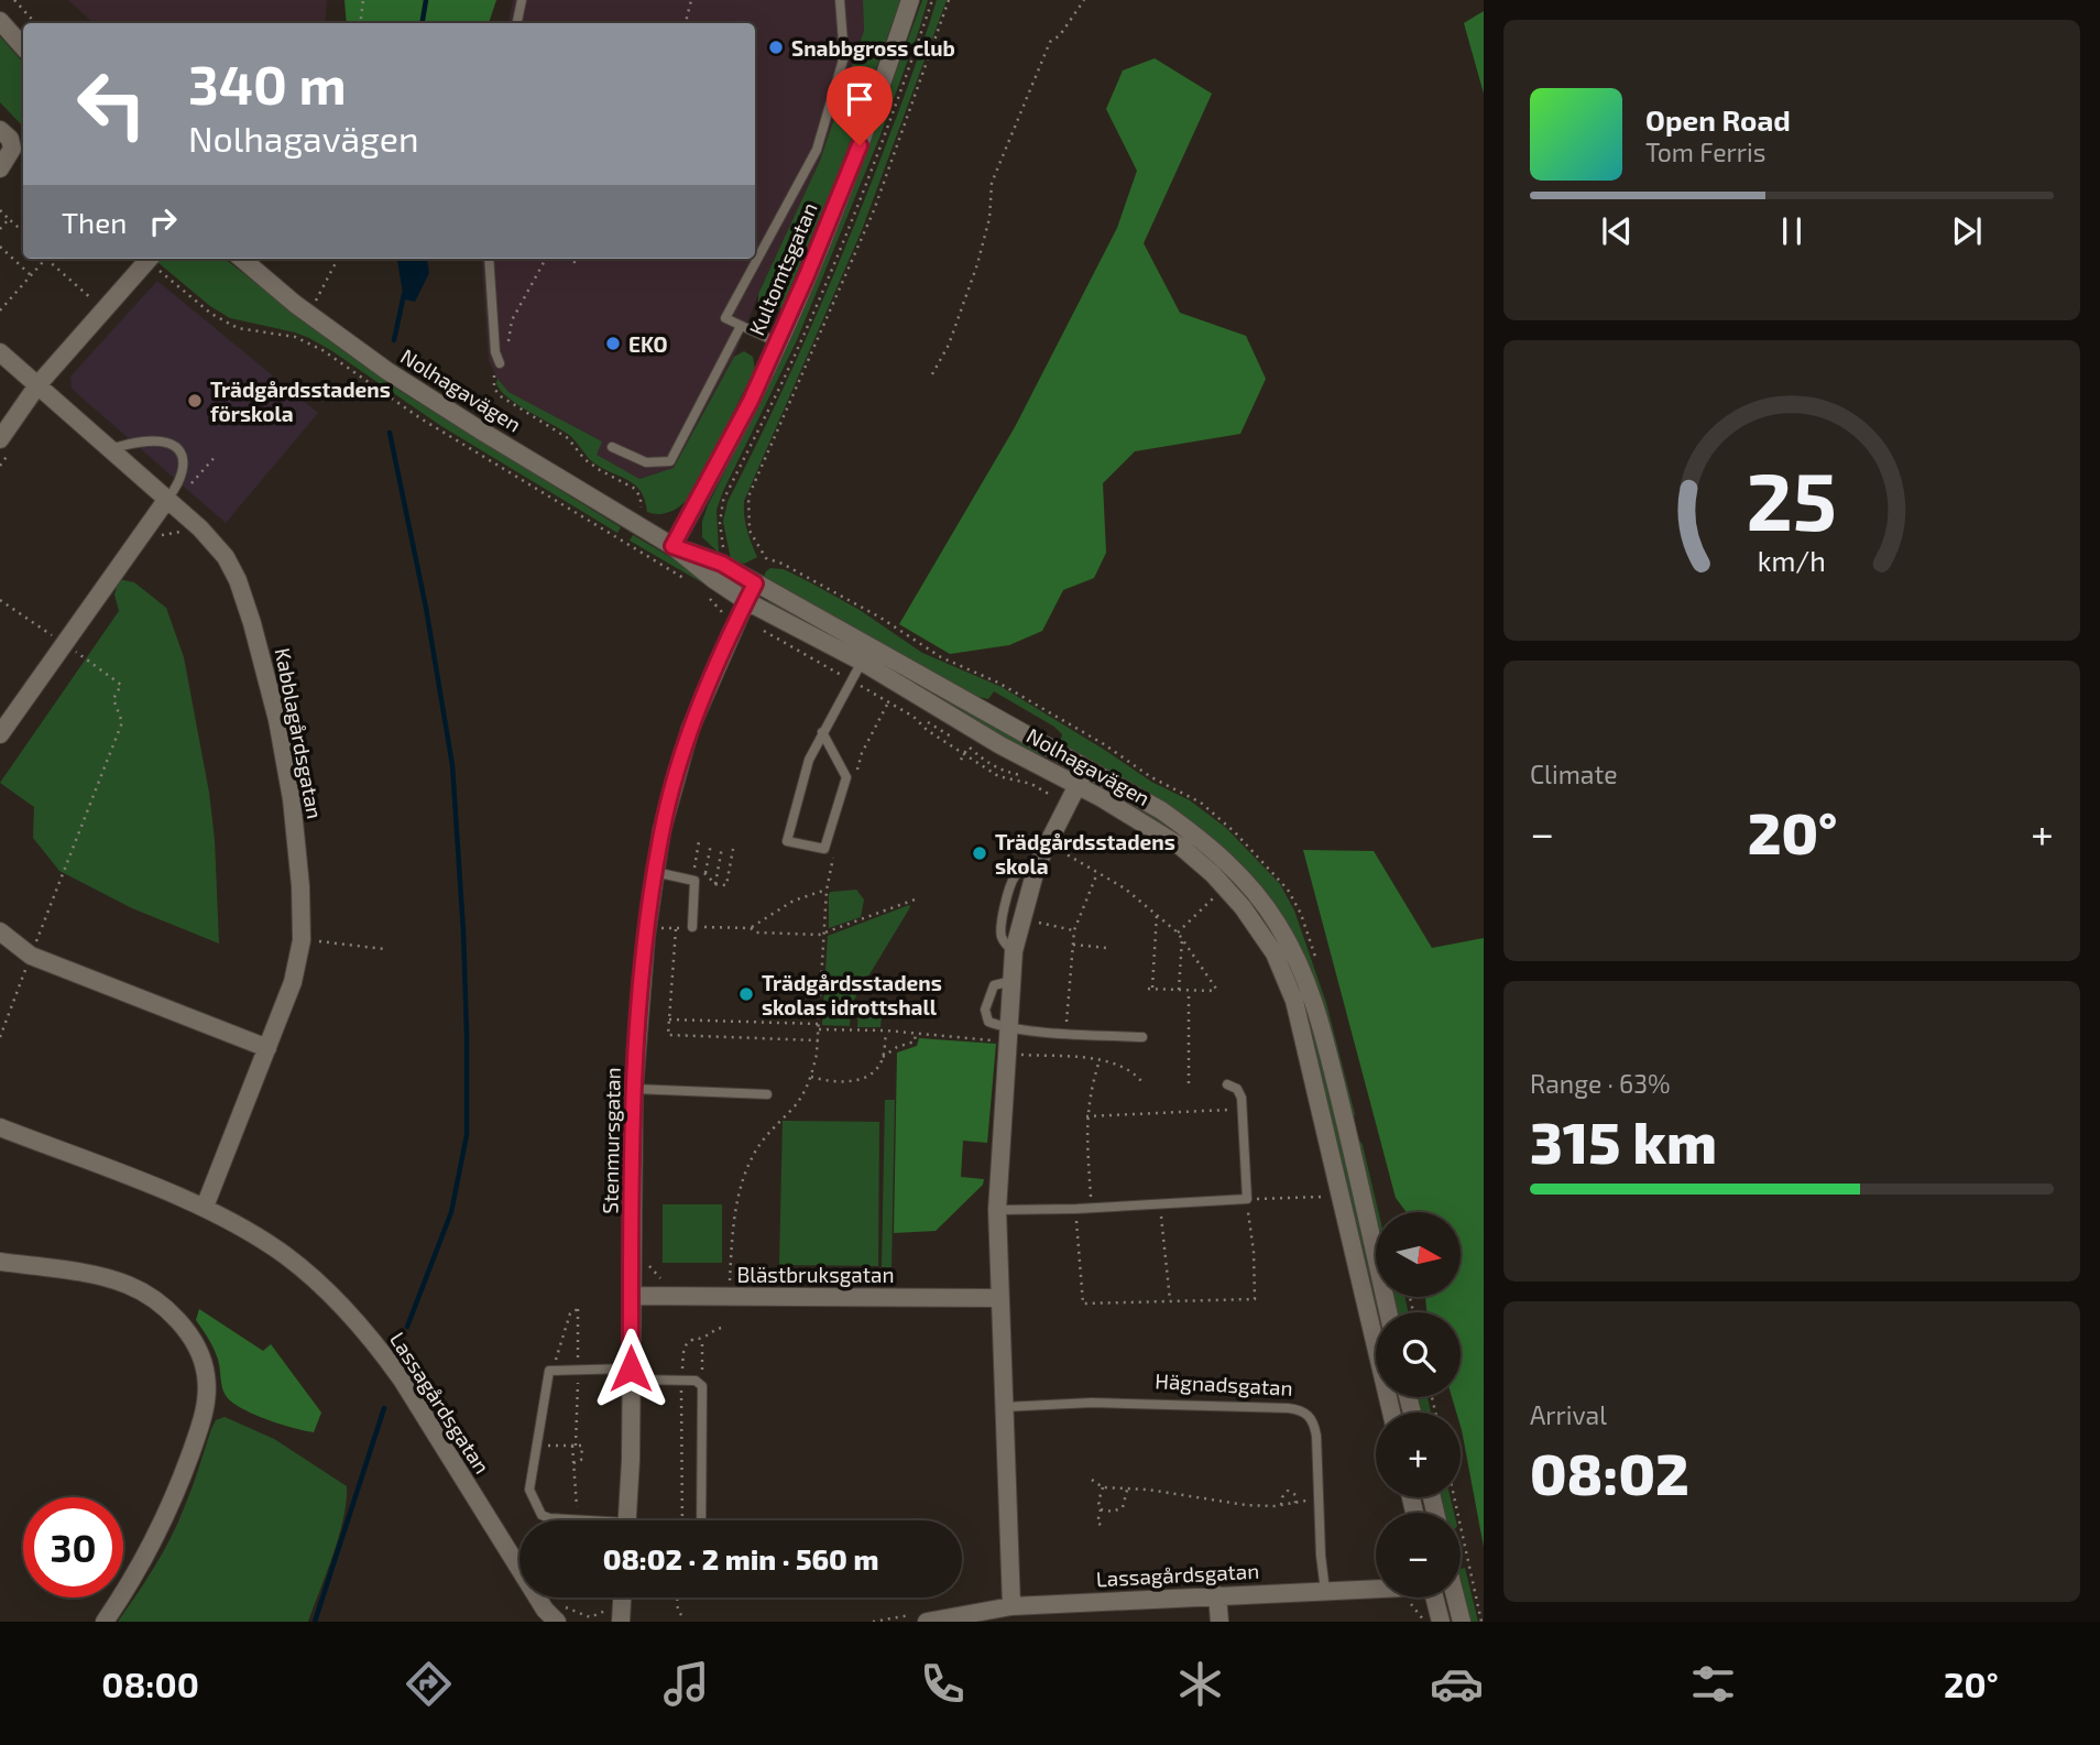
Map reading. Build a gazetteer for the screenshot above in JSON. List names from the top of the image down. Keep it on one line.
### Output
{"streets":{"street":["Kultomtsgatan","Nolhagavägen","Kabblagårdsgatan","Stenmursgatan","Blästbruksgatan","Lassagårdsgatan"],"lane":["Hägnadsgatan"]},"crossings":[["Kultomtsgatan","Nolhagavägen"],["Nolhagavägen","Stenmursgatan"],["Kabblagårdsgatan","Lassagårdsgatan"],["Stenmursgatan","Blästbruksgatan"],["Hägnadsgatan","Lassagårdsgatan"]],"places":["Snabbgross club","EKO","Trädgårdsstadens förskola","Trädgårdsstadens skola","Trädgårdsstadens skolas idrottshall"],"north":"right","page":{"turn":["340 m","Nolhagavägen"],"song":["Open Road","Tom Ferris"],"then":"Then","tile":["Climate",["Range · 63%","315 km"],["Arrival","08:02"]],"heat":["−","20°","+"],"map_buttons":["+","−"],"limit":"30","trip":"08:02 · 2 min · 560 m","tabs":["08:00","20°"],"gauge":["25","km/h"]}}
